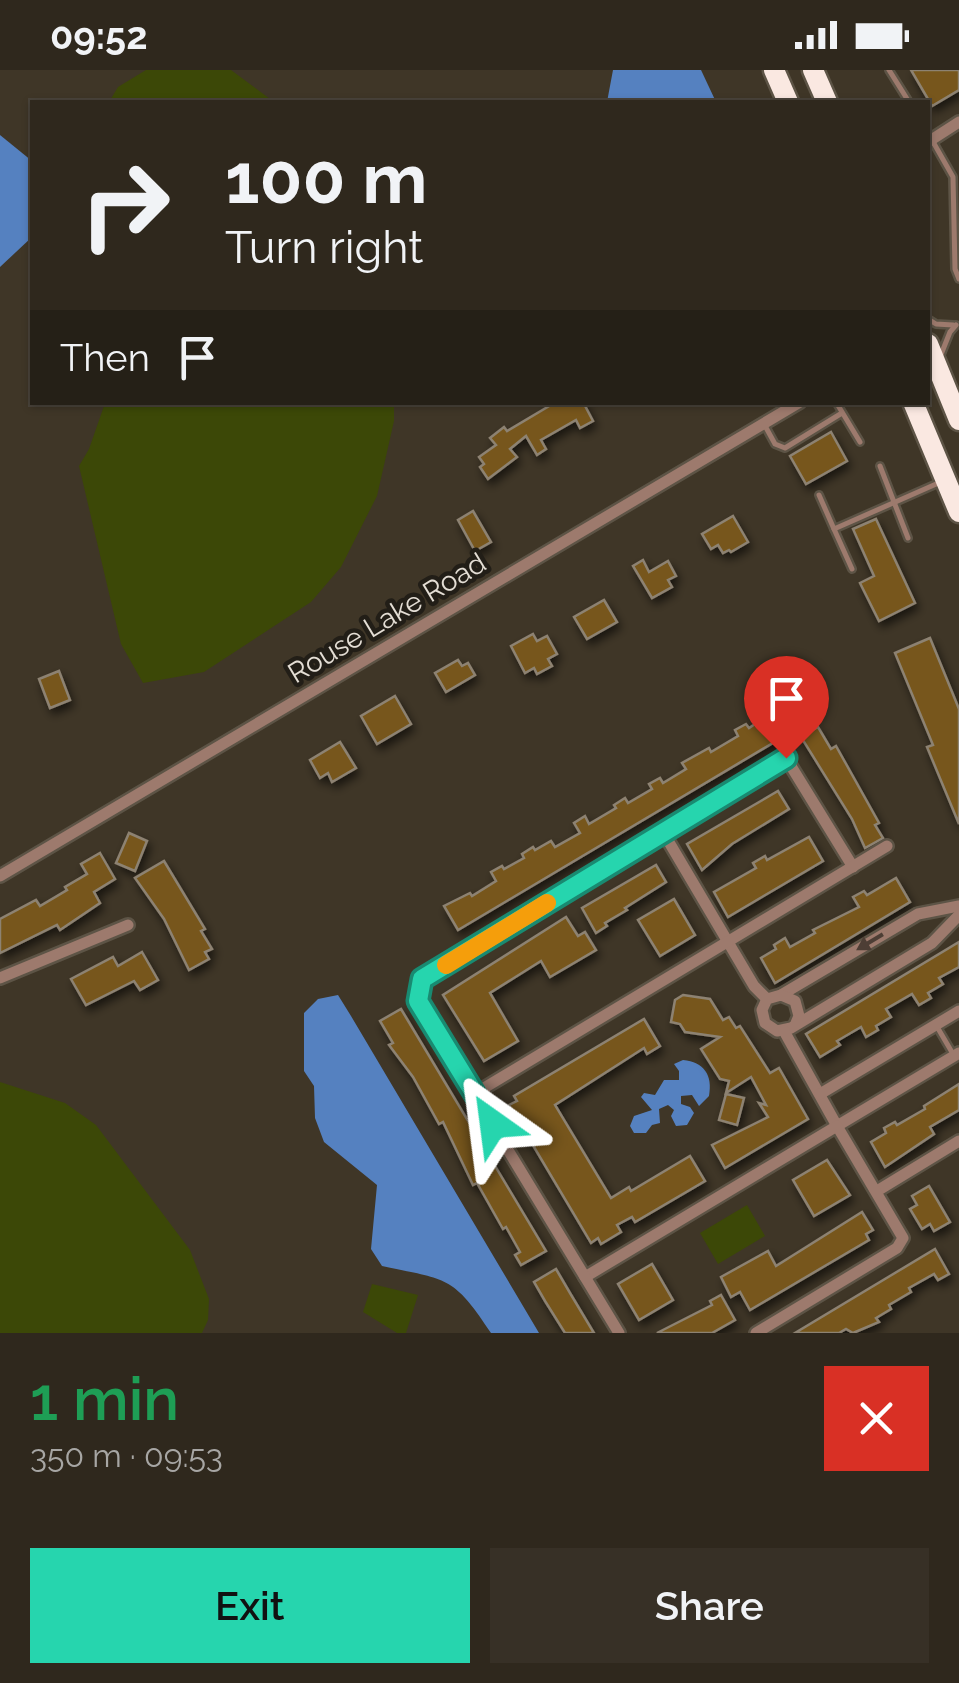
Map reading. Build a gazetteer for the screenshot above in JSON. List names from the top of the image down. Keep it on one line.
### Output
{"streets":{"street":["Rouse Lake Road"]},"page":{"status":"09:52","turn":["100 m","Turn right"],"then":"Then","heading":["1 min","350 m · 09:53"],"buttons":["Exit","Share"]}}
